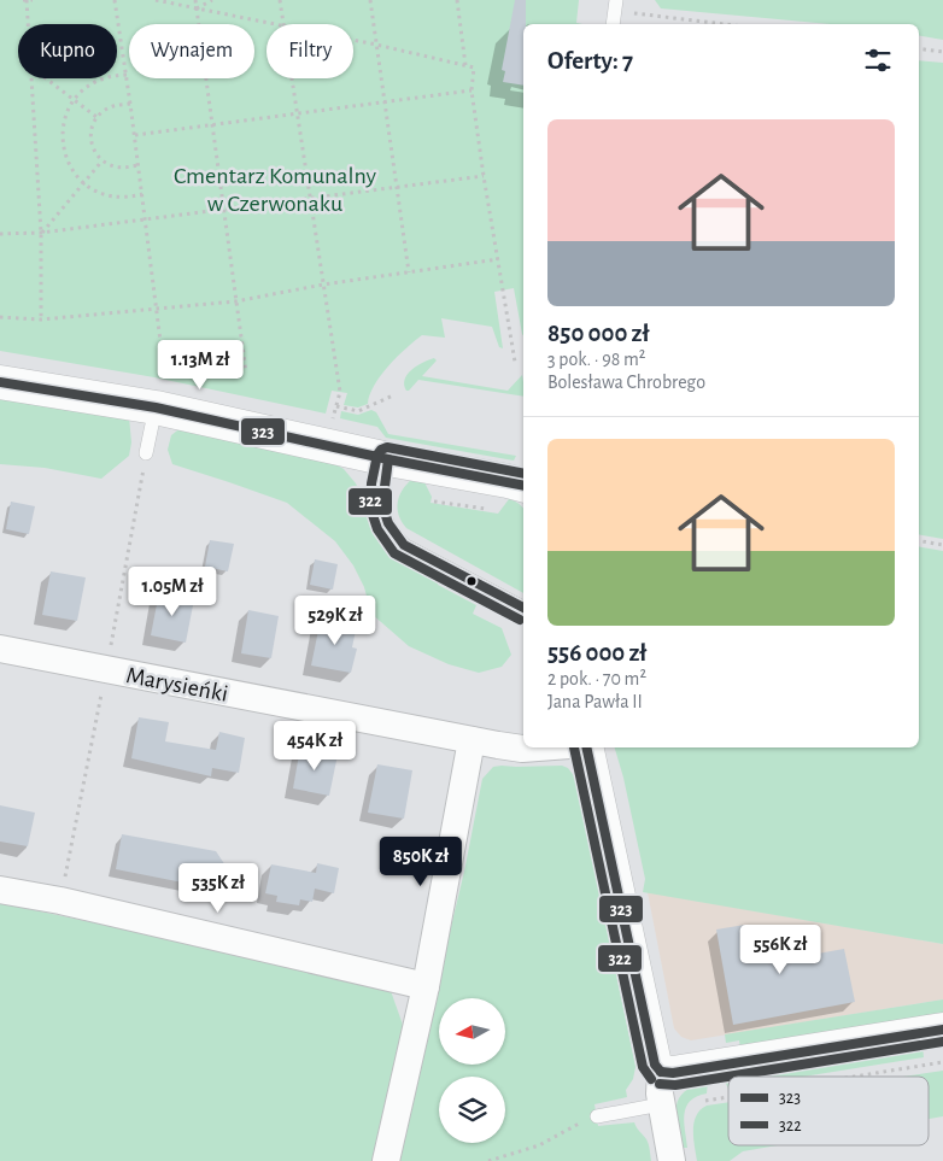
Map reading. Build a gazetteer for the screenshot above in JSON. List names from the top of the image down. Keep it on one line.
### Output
{"streets":{"street":["Marysieńki"]},"parks":["Cmentarz Komunalny w Czerwonaku"],"lines":["transit line 323","transit line 322"],"legend":["323","322"],"north":"left","page":{"chip":["Kupno","Wynajem","Filtry"],"heading":"Oferty: 7","list":[{"name":"850 000 zł","note":"3 pok. · 98 m² · Bolesława Chrobrego"},{"name":"556 000 zł","note":"2 pok. · 70 m² · Jana Pawła II"}],"price":["1.13M zł","1.05M zł","529K zł","454K zł","850K zł","535K zł","556K zł"]}}
